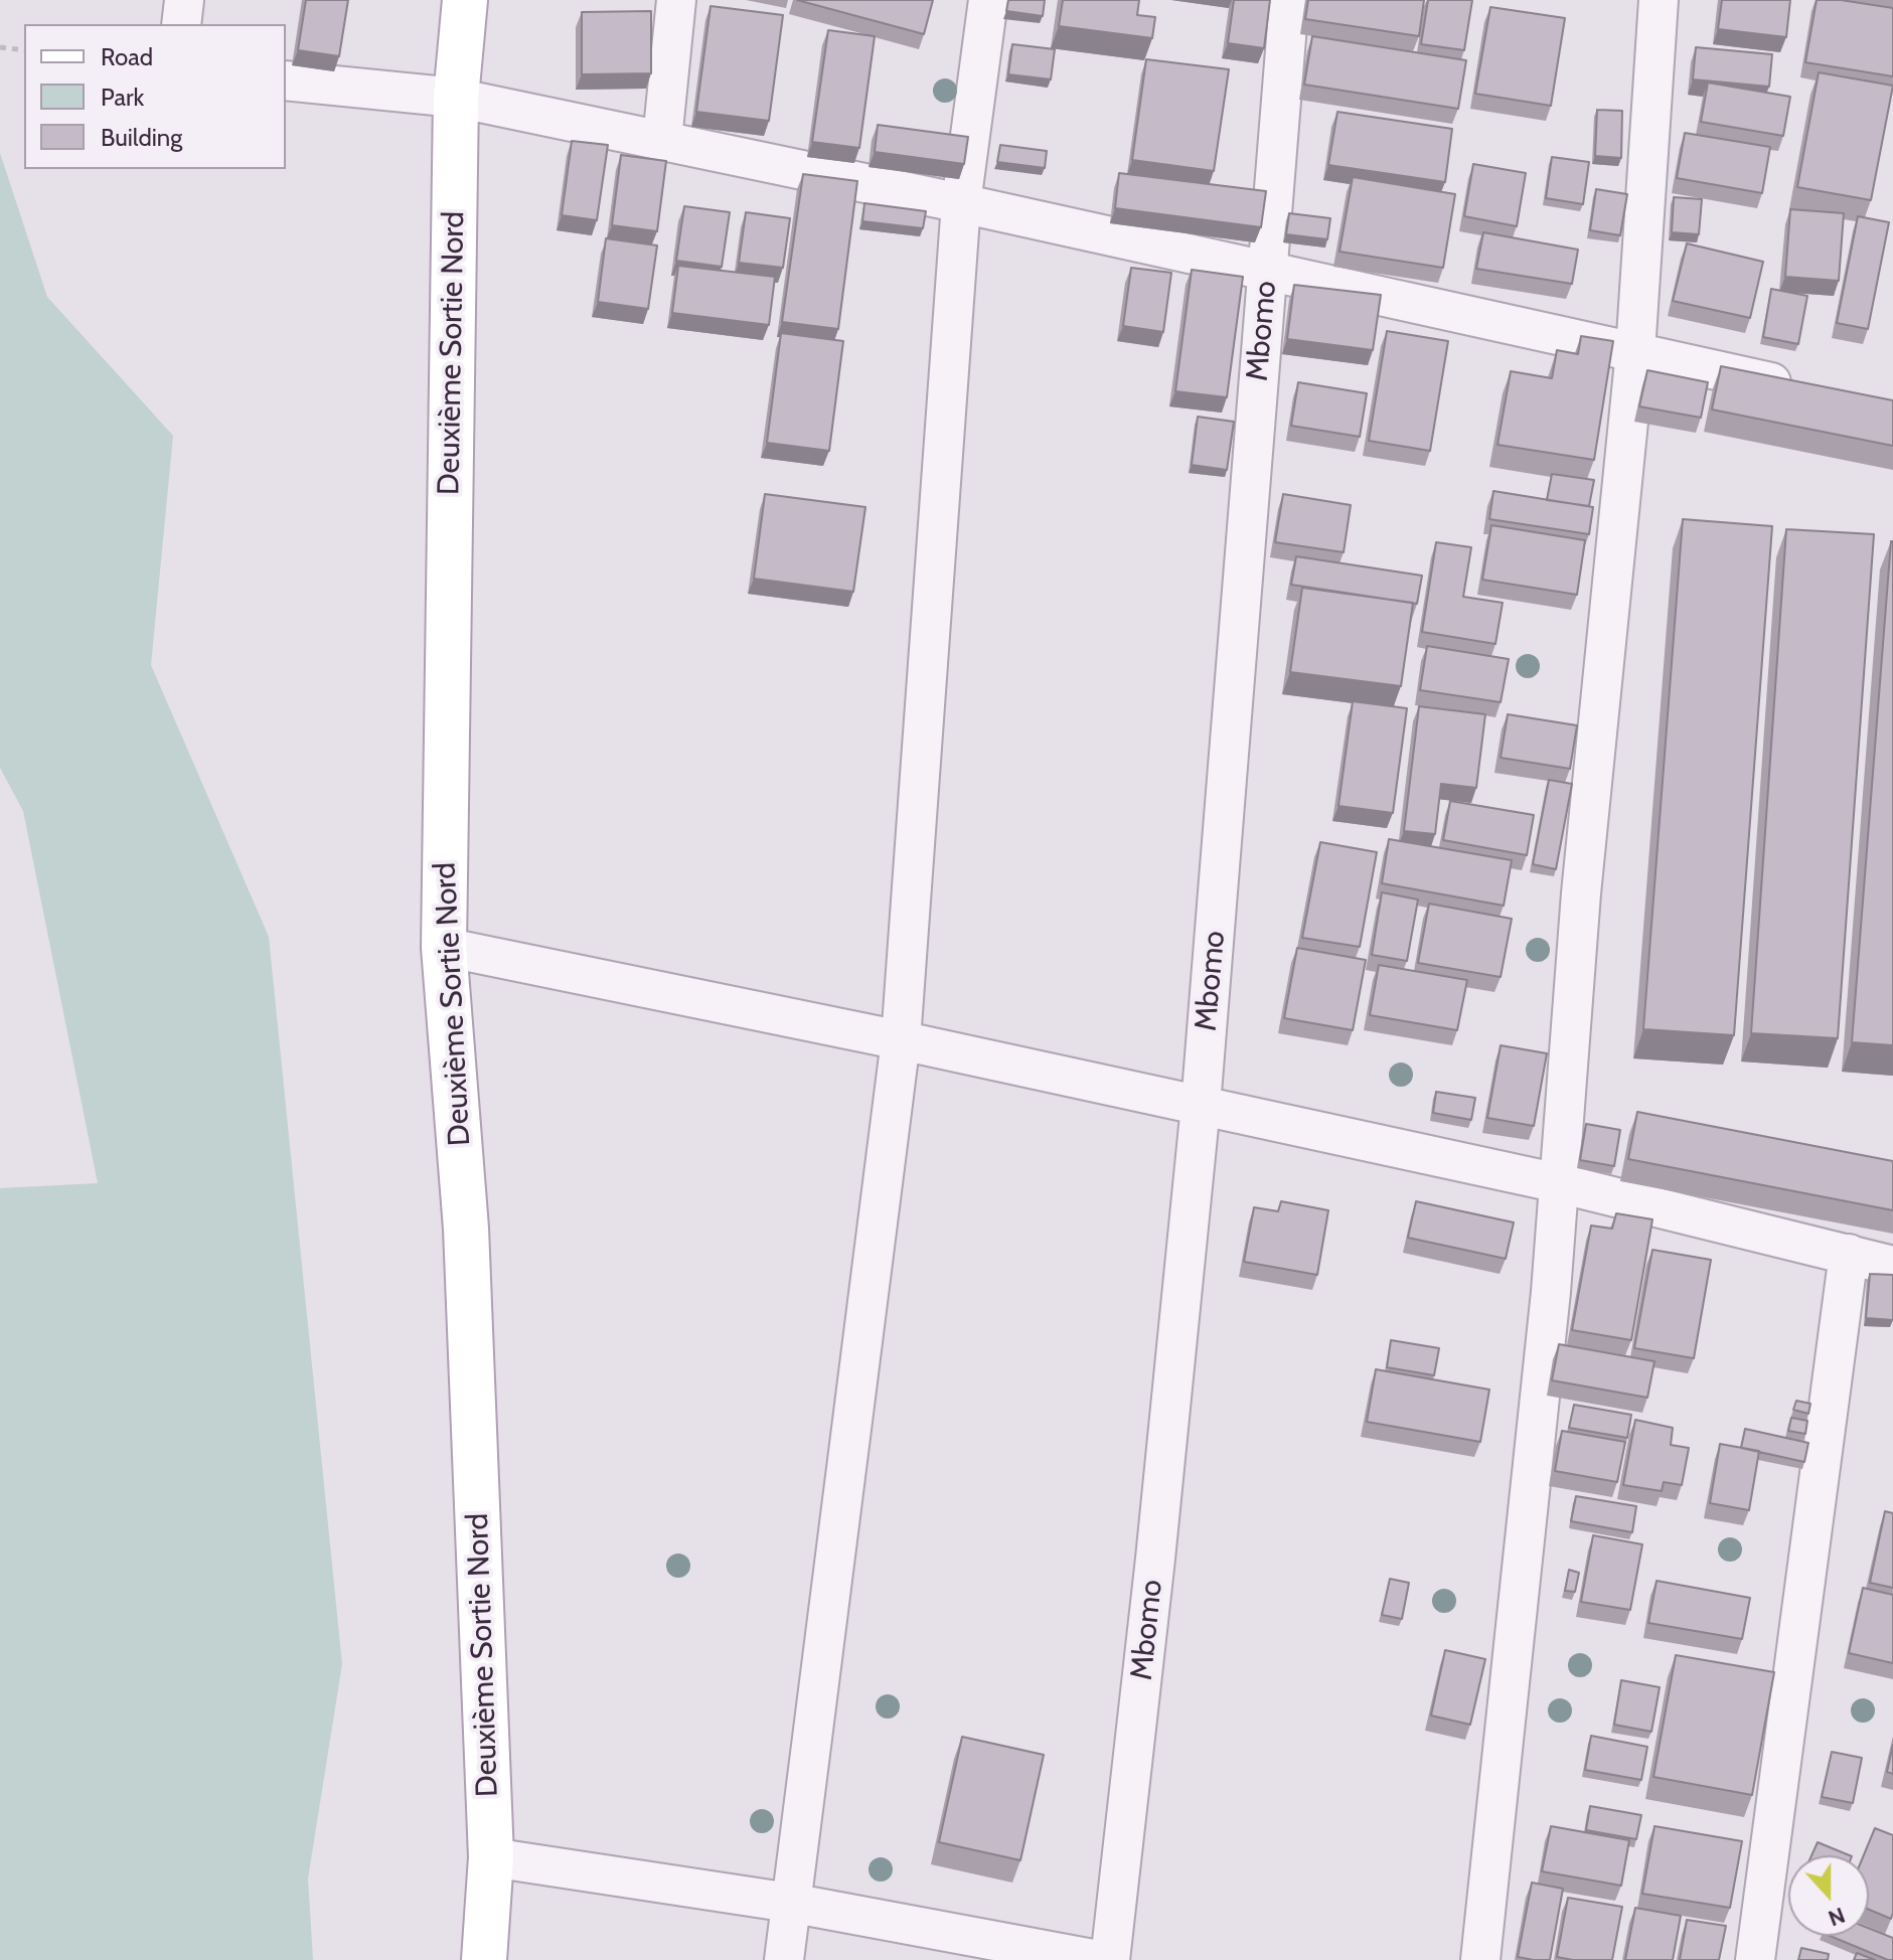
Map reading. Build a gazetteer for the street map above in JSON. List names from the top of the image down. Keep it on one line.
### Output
{"streets":{"main road":["Deuxième Sortie Nord"],"street":["Mbomo"]},"legend":["Road","Park","Building"],"north":"bottom"}
